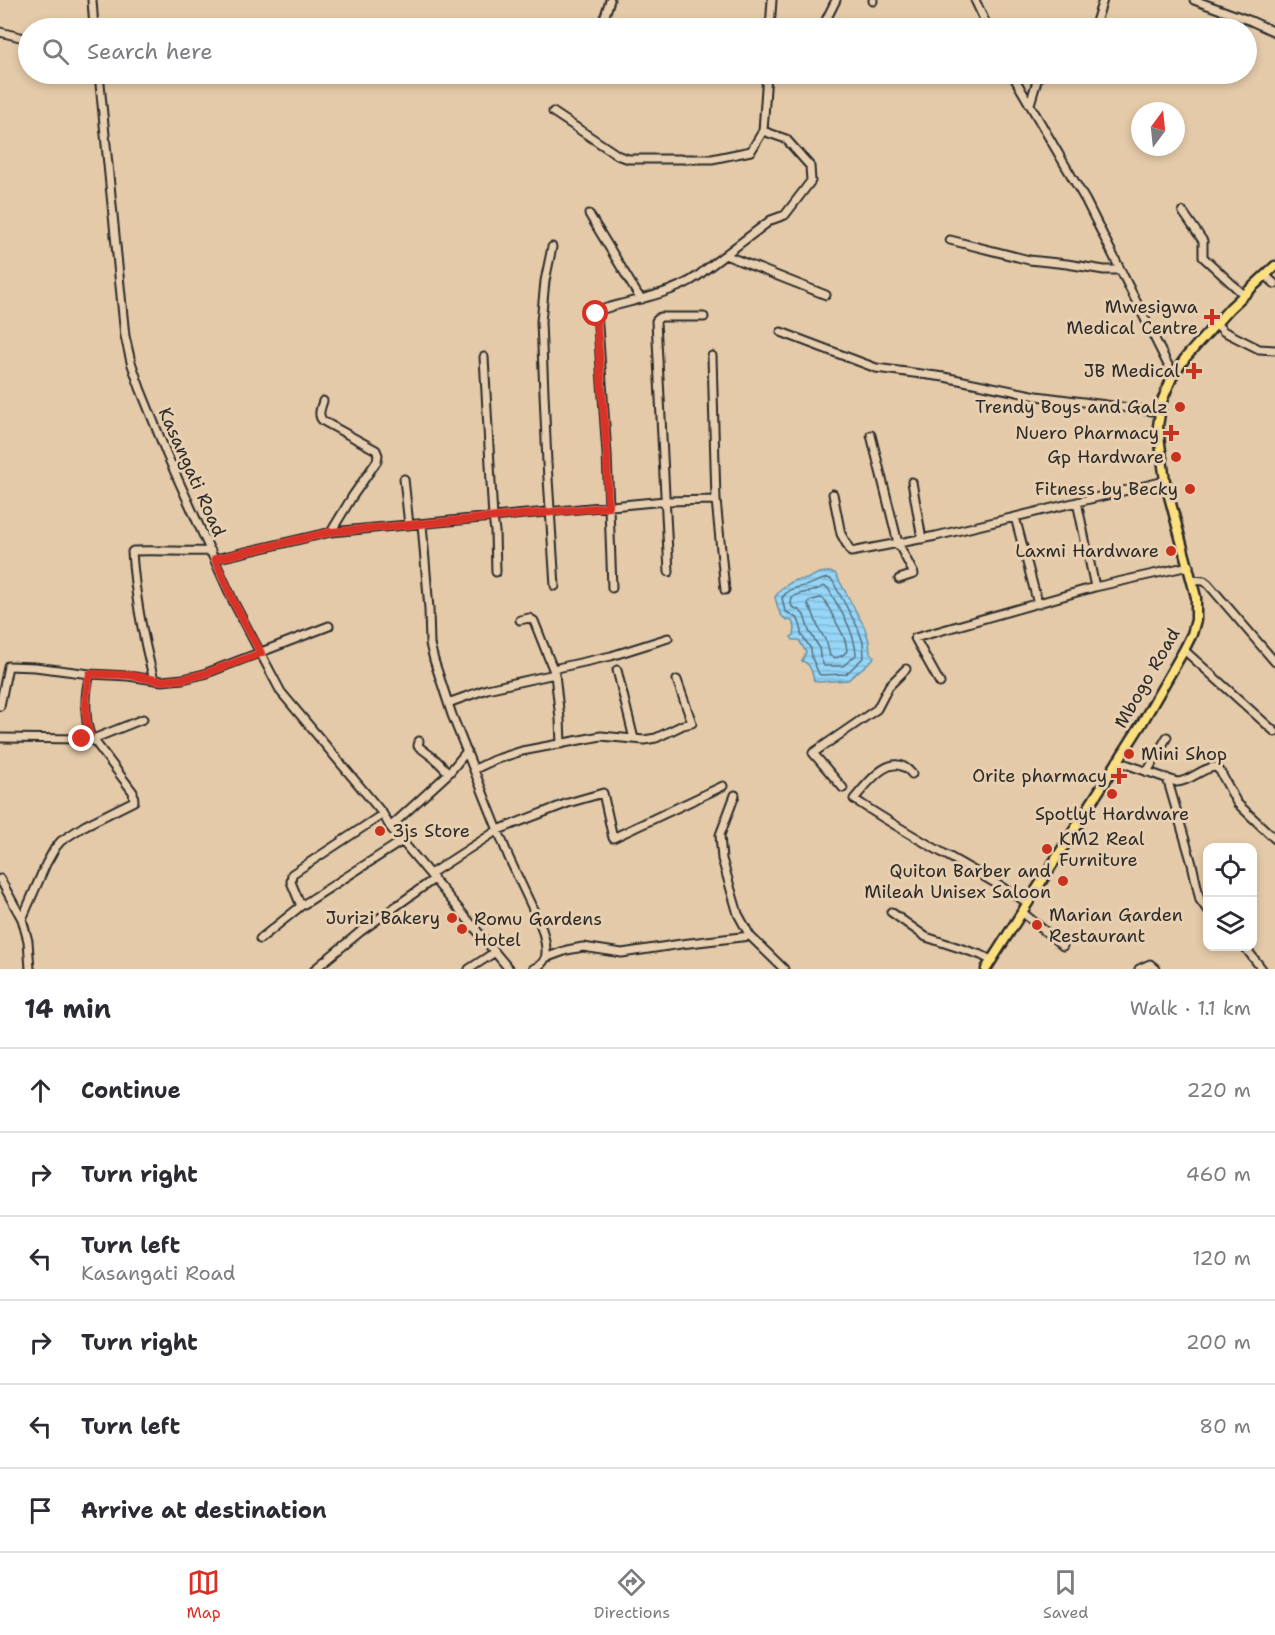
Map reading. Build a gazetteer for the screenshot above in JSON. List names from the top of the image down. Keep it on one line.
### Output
{"streets":{"main road":["Mbogo Road"],"street":["Kasangati Road"]},"places":{"health":["Mwesigwa Medical Centre","JB Medical","Nuero Pharmacy","Orite pharmacy"],"other":["Trendy Boys and Galz","Gp Hardware","Fitness by Becky","Laxmi Hardware","Mini Shop","Spotlyt Hardware","3js Store","KM2 Real Furniture","Quiton Barber and Mileah Unisex Saloon","Jurizi Bakery","Marian Garden Restaurant","Romu Gardens Hotel"]},"north":"top","page":{"search":"Search here","heading":["14 min","Walk · 1.1 km"],"list":[["Continue","220 m"],["Turn right","460 m"],["Turn left","Kasangati Road","120 m"],["Turn right","200 m"],["Turn left","80 m"],"Arrive at destination"],"nav":["Map","Directions","Saved"]}}
